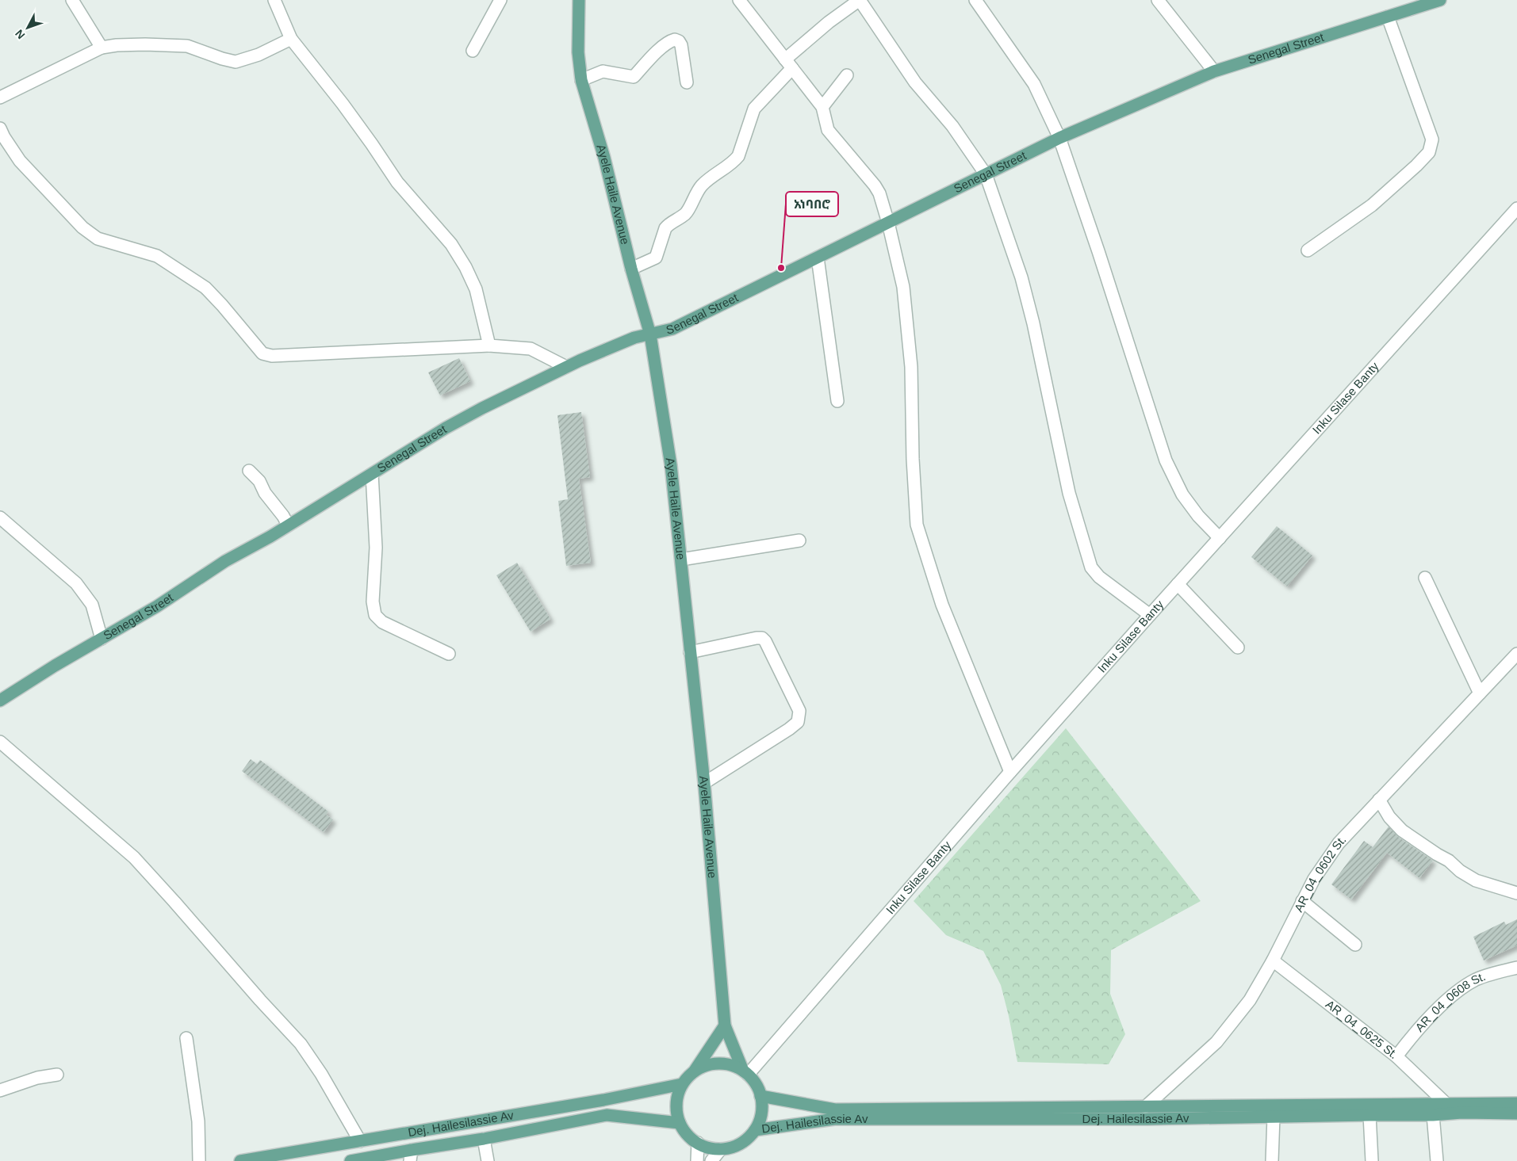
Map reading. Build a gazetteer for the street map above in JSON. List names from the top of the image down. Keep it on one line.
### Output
{"streets":{"main road":["Senegal Street","Ayele Haile Avenue","Dej. Hailesilassie Av"],"street":["Inku Silase Banty","AR_04_0602 St.","AR_04_0608 St.","AR_04_0625 St."]},"crossings":[["Senegal Street","Ayele Haile Avenue"],["Ayele Haile Avenue","Inku Silase Banty"],["Ayele Haile Avenue","Dej. Hailesilassie Av"],["Inku Silase Banty","Dej. Hailesilassie Av"],["AR_04_0602 St.","AR_04_0625 St."],["AR_04_0602 St.","Dej. Hailesilassie Av"],["AR_04_0608 St.","AR_04_0625 St."],["AR_04_0625 St.","Dej. Hailesilassie Av"]],"places":["አነባበሮ"],"north":"bottom left"}
